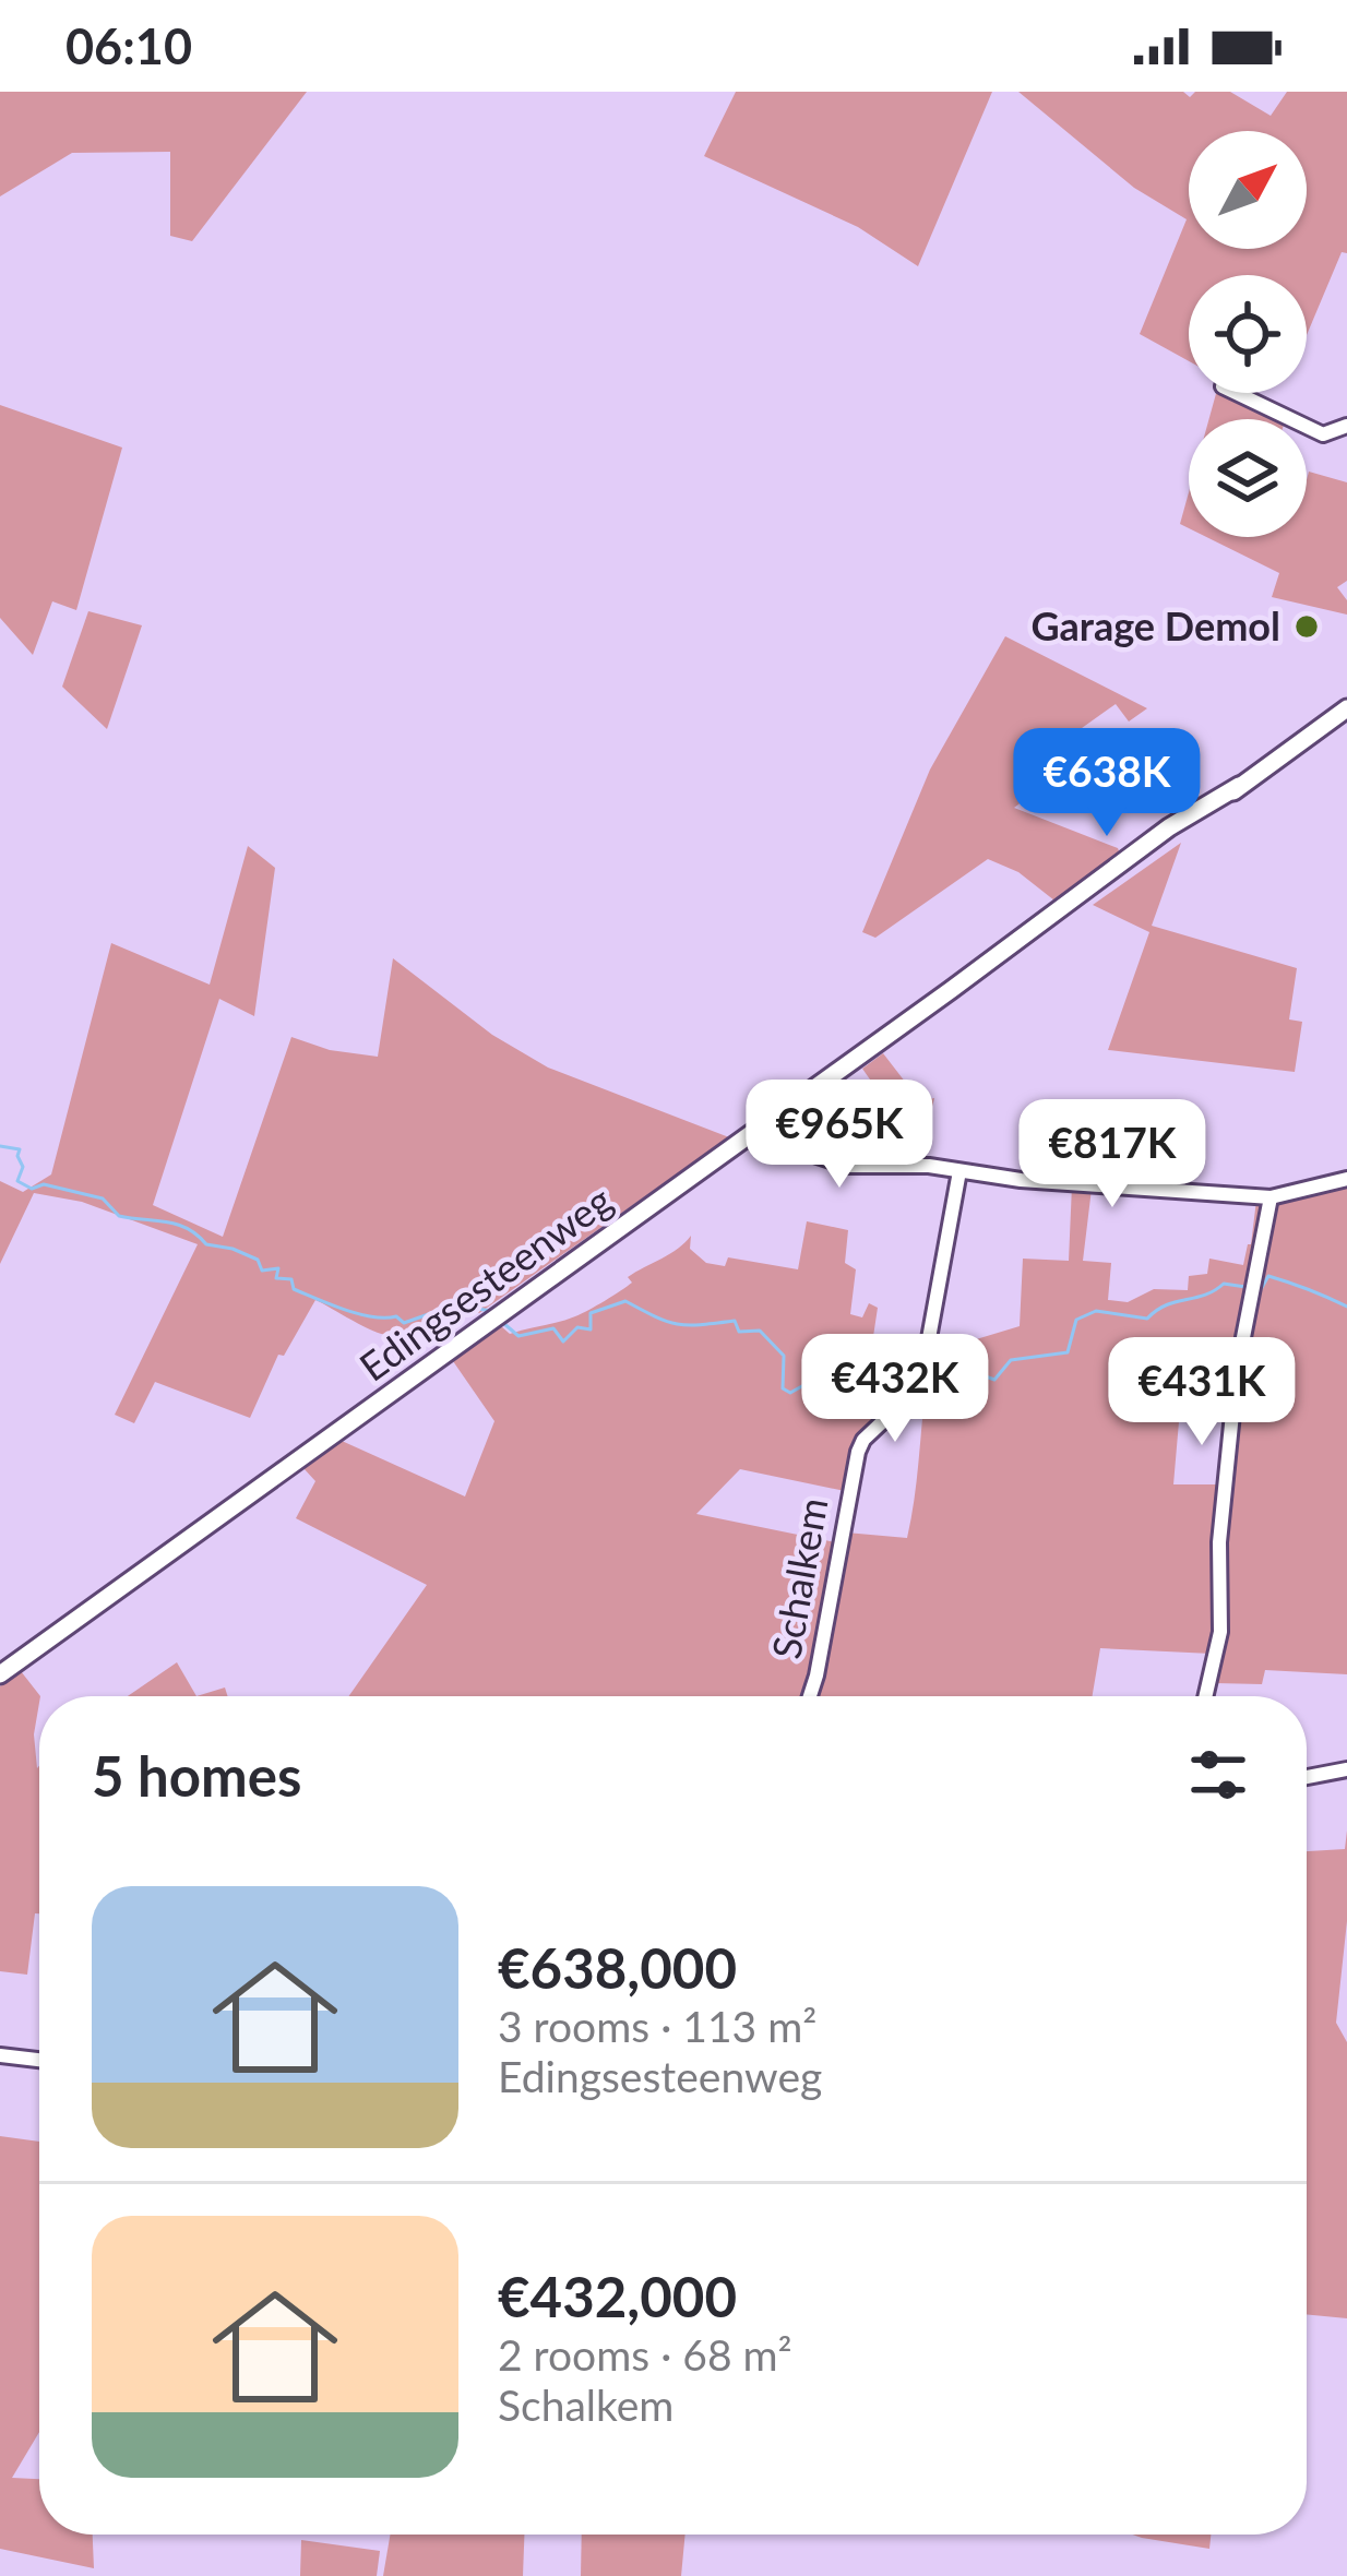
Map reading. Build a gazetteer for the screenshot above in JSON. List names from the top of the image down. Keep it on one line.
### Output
{"streets":{"main road":["Edingsesteenweg"],"street":["Schalkem"]},"places":["Garage Demol"],"north":"top right","page":{"status":"06:10","price":["€638K","€965K","€817K","€432K","€431K"],"heading":"5 homes","list":[{"name":"€638,000","note":"3 rooms · 113 m² · Edingsesteenweg"},{"name":"€432,000","note":"2 rooms · 68 m² · Schalkem"}]}}
